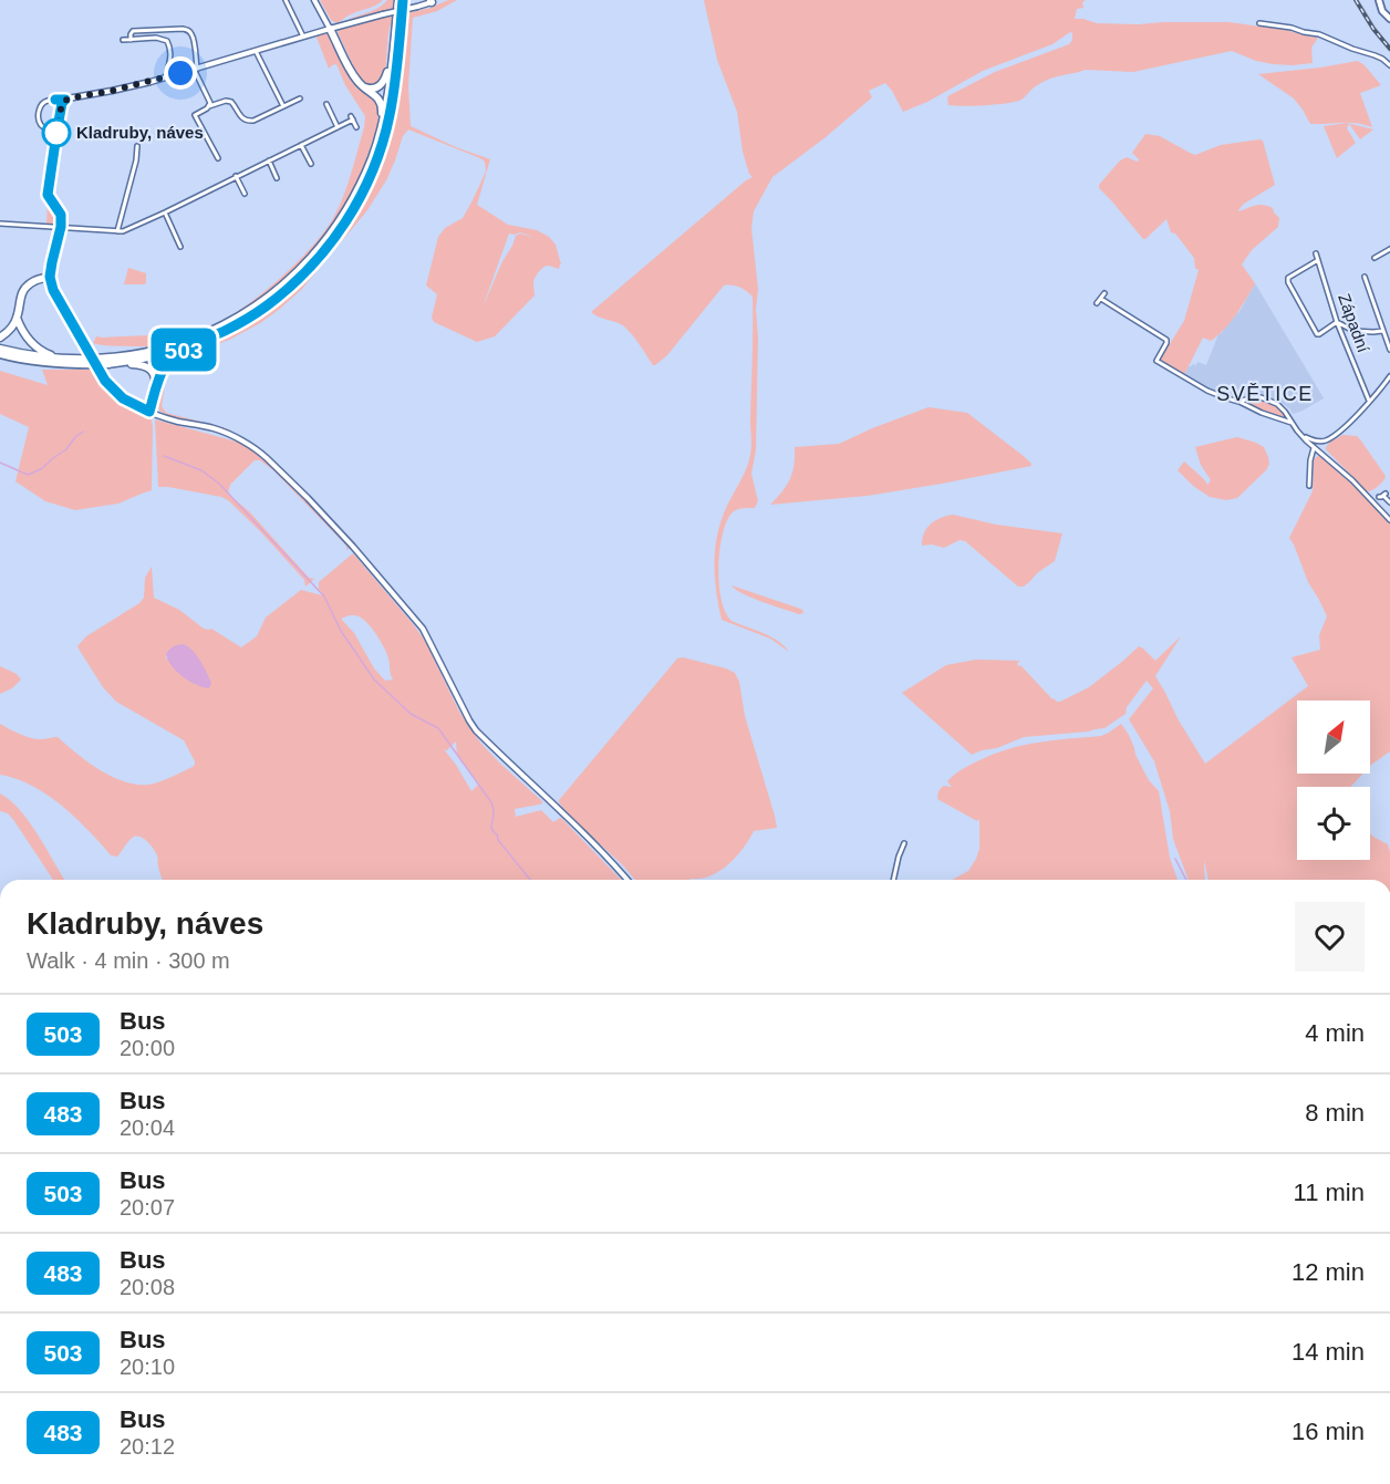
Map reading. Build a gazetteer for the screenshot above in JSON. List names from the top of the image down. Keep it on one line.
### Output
{"streets":{"street":["Západní"]},"districts":["SVĚTICE"],"places":["Kladruby, náves"],"lines":["bus line 503"],"north":"top right","page":{"on_map":"503","heading":["Kladruby, náves","Walk · 4 min · 300 m"],"list":[{"mark":"503","name":"Bus","note":"20:00","value":"4 min"},{"mark":"483","name":"Bus","note":"20:04","value":"8 min"},{"mark":"503","name":"Bus","note":"20:07","value":"11 min"},{"mark":"483","name":"Bus","note":"20:08","value":"12 min"},{"mark":"503","name":"Bus","note":"20:10","value":"14 min"},{"mark":"483","name":"Bus","note":"20:12","value":"16 min"}]}}
